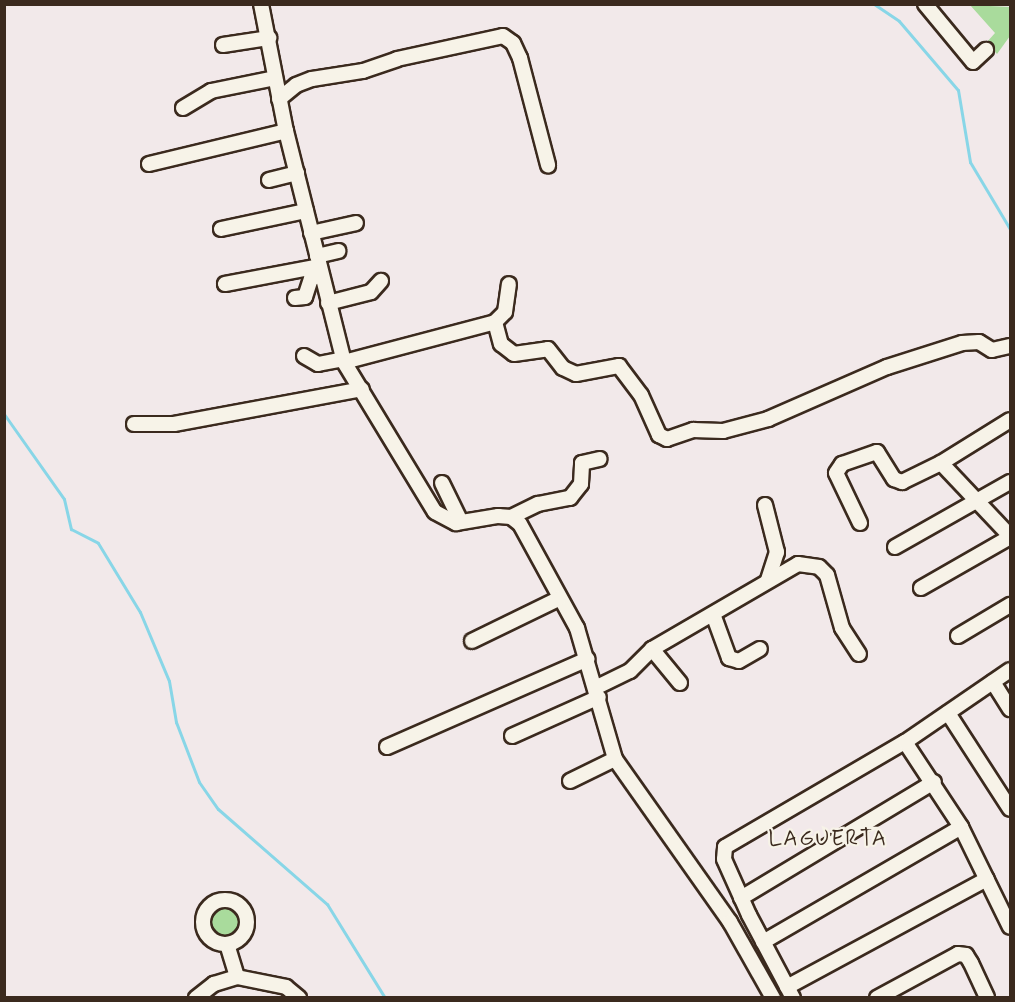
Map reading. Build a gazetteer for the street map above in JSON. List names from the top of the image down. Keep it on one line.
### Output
{"districts":["LAGUERTA"]}
